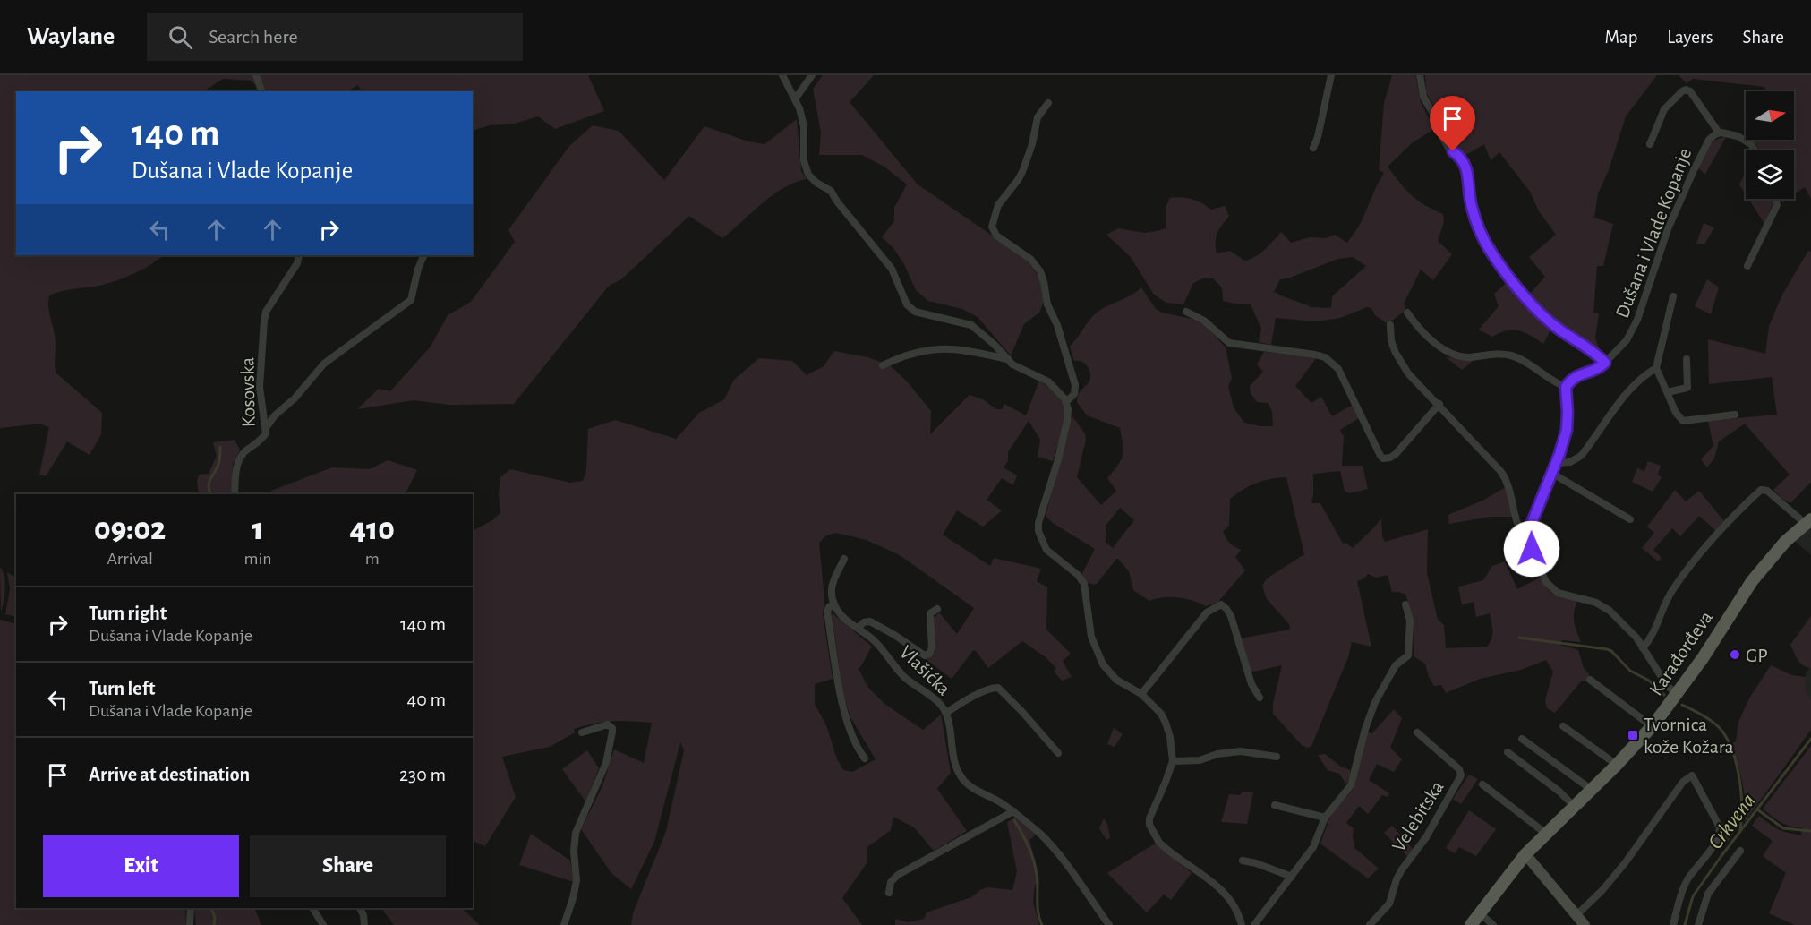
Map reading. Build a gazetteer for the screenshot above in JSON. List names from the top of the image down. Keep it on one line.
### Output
{"streets":{"main road":["Karađorđeva"],"street":["Dušana i Vlade Kopanje","Kosovska","Vlašićka","Velebitska"]},"water":["Crkvena"],"places":{"other":["GP"],"transit":["Tvornica kože Kožara"]},"north":"right","page":{"header":"Waylane","search":"Search here","nav":["Map","Layers","Share"],"turn":["140 m","Dušana i Vlade Kopanje"],"eta":["09:02","Arrival","1","min","410","m"],"list":[{"name":"Turn right","note":"Dušana i Vlade Kopanje","value":"140 m"},{"name":"Turn left","note":"Dušana i Vlade Kopanje","value":"40 m"},{"name":"Arrive at destination","value":"230 m"}],"buttons":["Exit","Share"]}}
